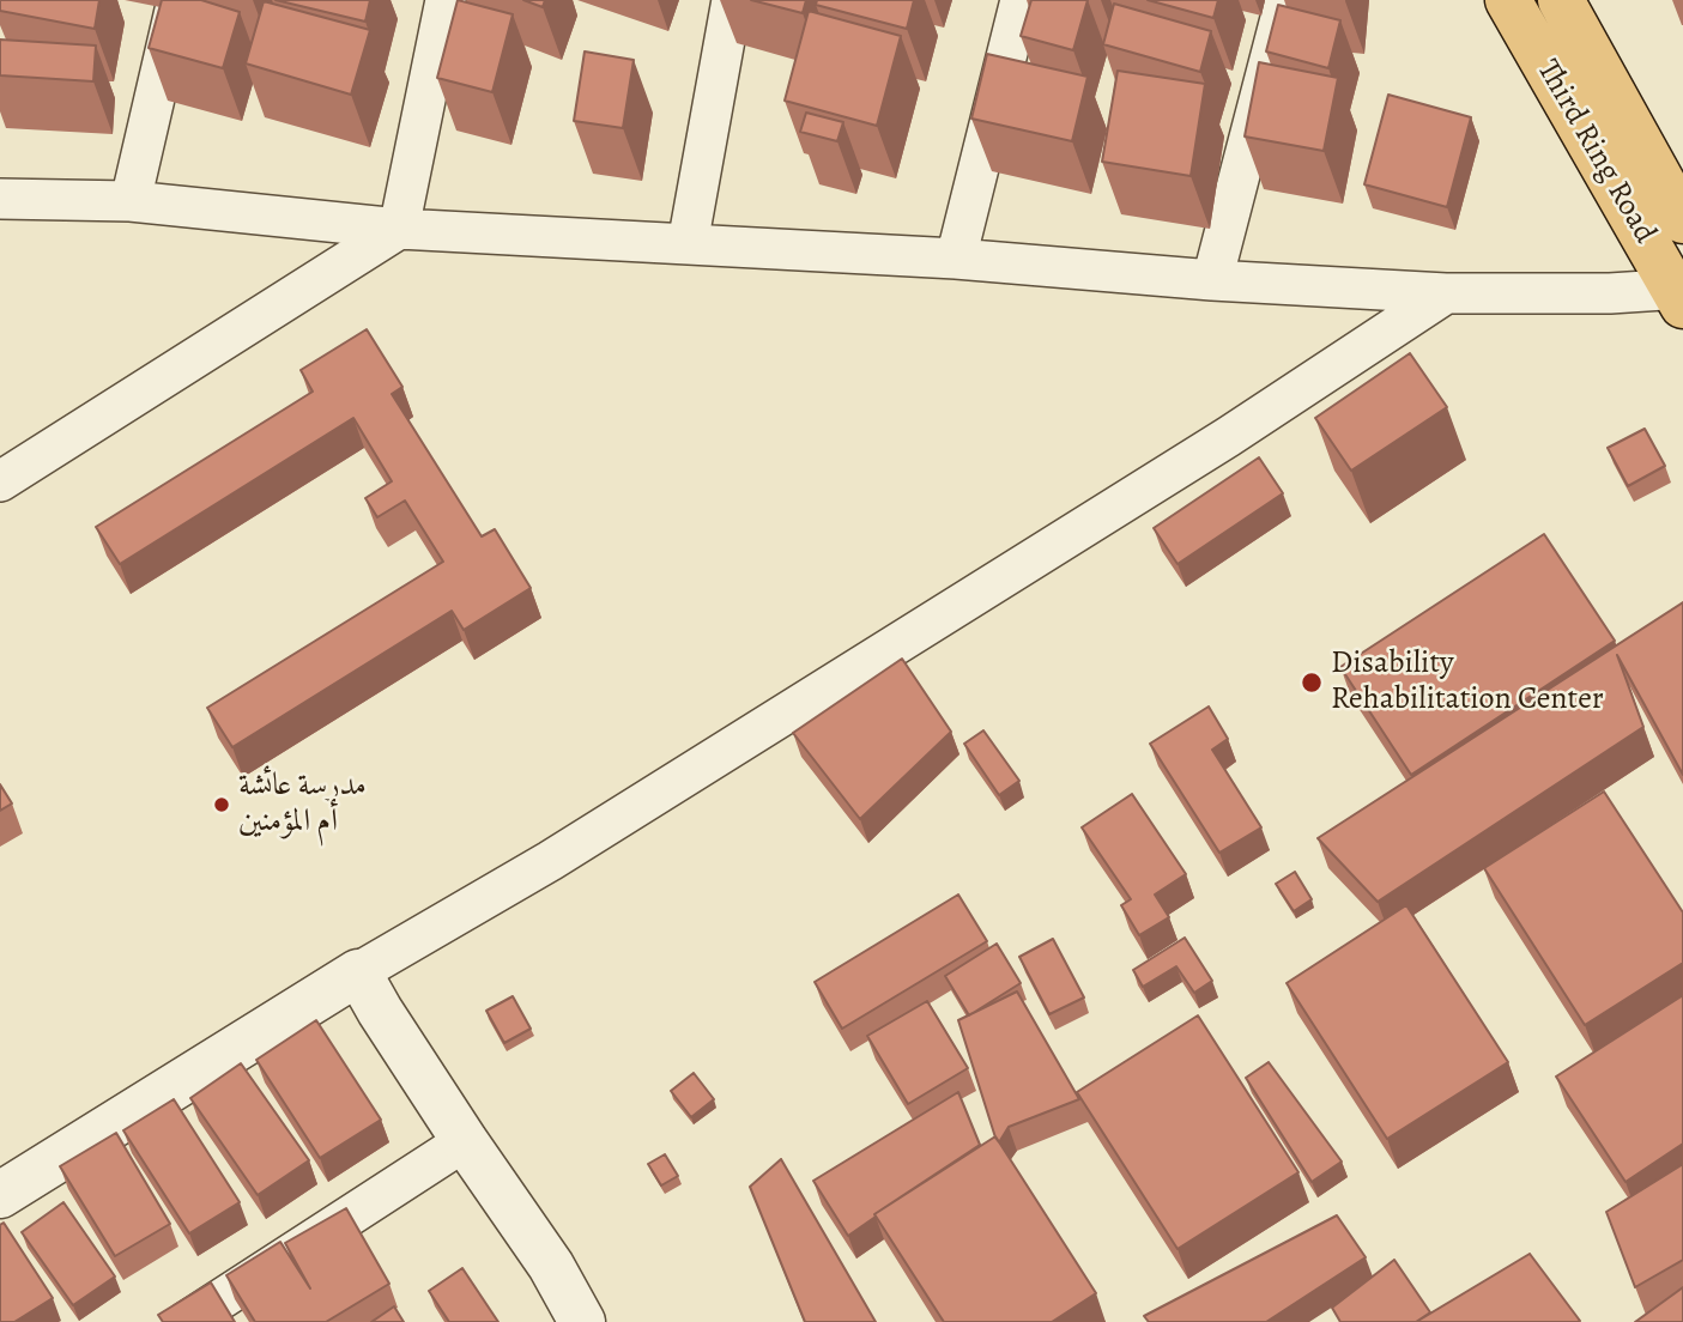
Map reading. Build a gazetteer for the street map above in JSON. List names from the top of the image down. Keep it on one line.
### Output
{"streets":{"highway":["Third Ring Road"]},"places":["Disability Rehabilitation Center","مدرسة عائشة أم المؤمنين"]}
